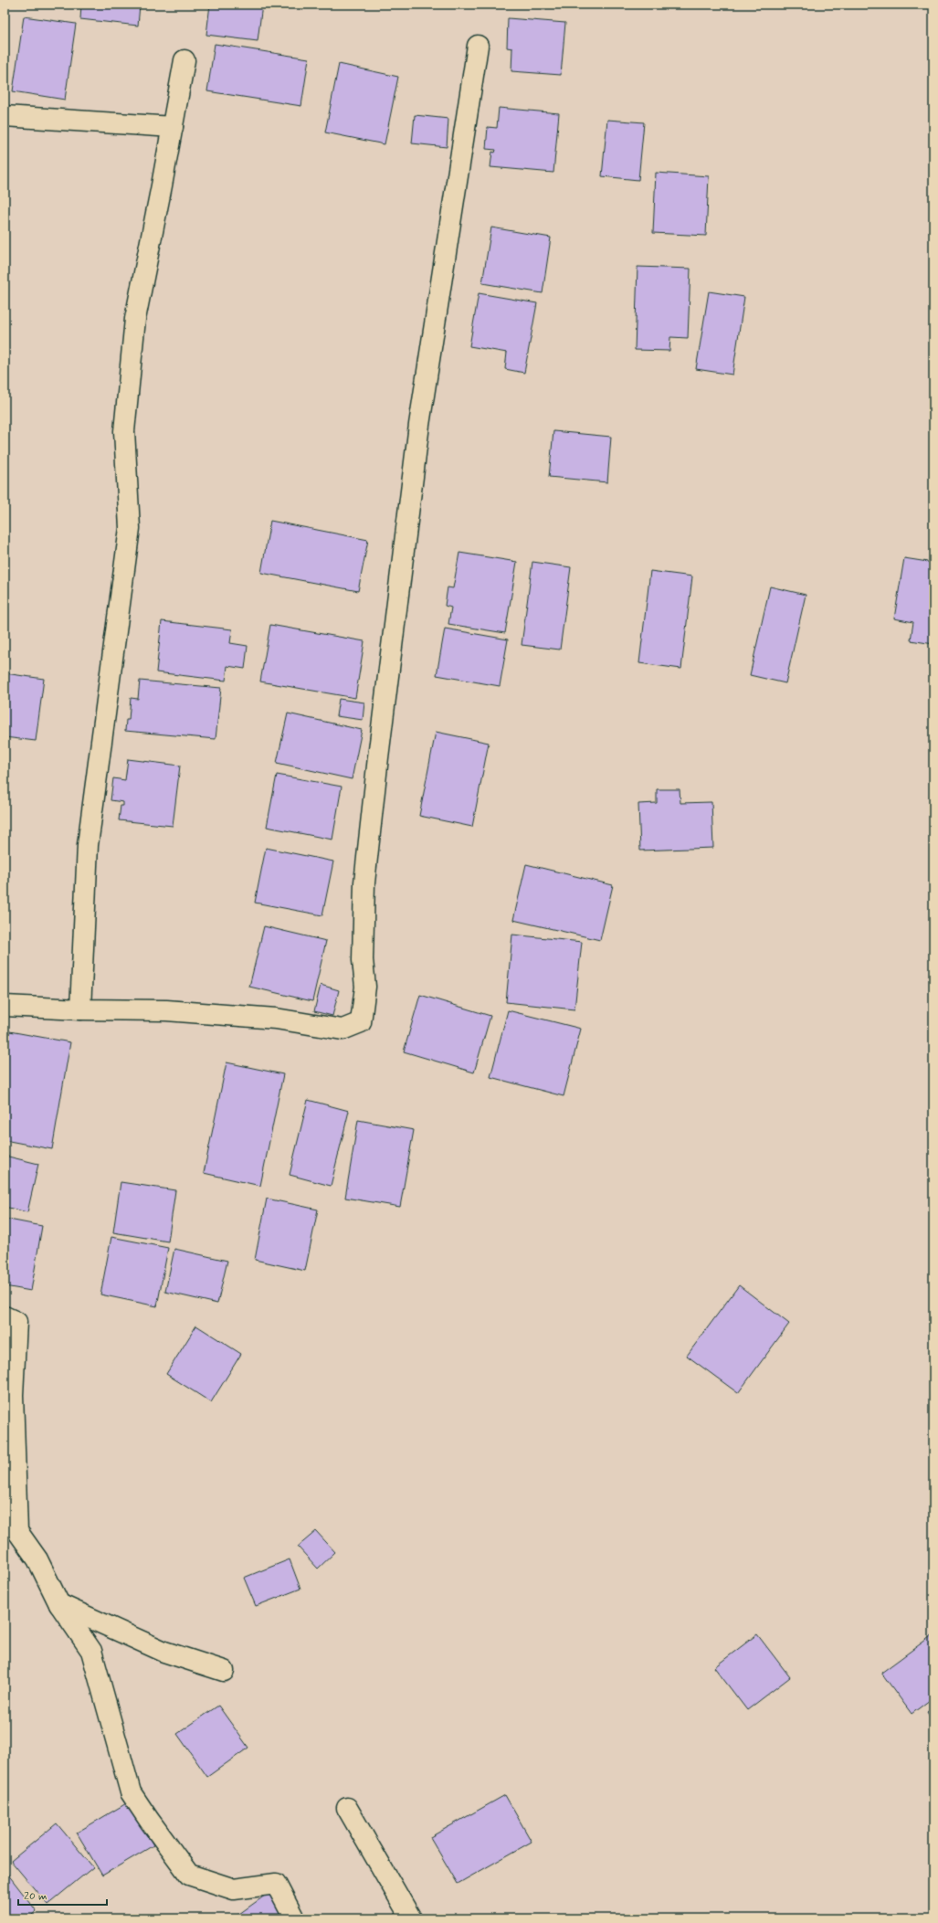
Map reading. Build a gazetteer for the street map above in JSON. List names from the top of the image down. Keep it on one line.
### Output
{"scale_bar":"20 m"}
